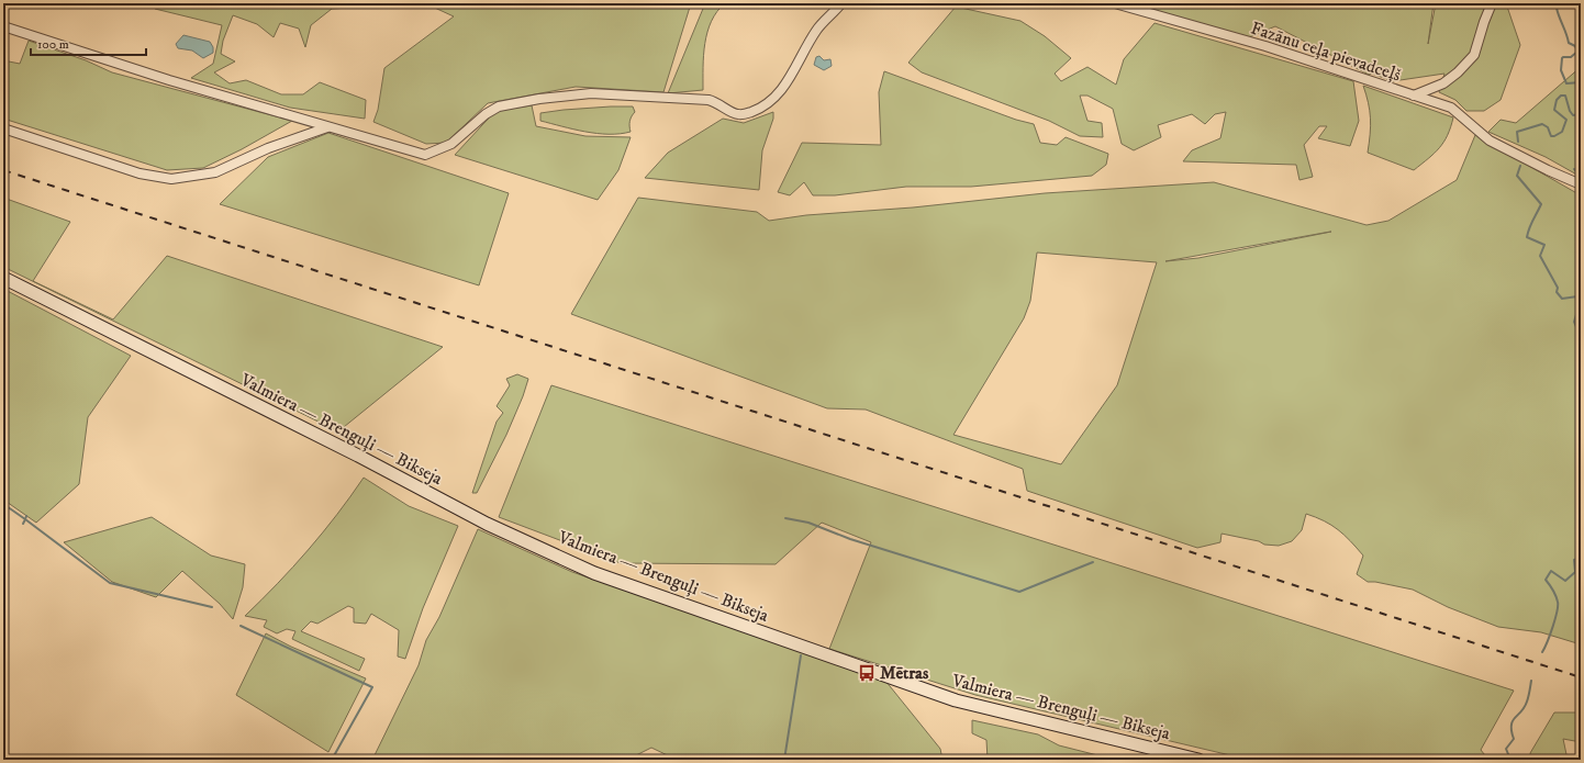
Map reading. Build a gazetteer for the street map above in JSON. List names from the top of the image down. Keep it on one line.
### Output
{"streets":{"main road":["Valmiera — Brenguļi — Bikseja"],"street":["Fazānu ceļa pievadceļš"]},"places":{"bus stop":["Mētras"]},"scale_bar":"100 m"}
